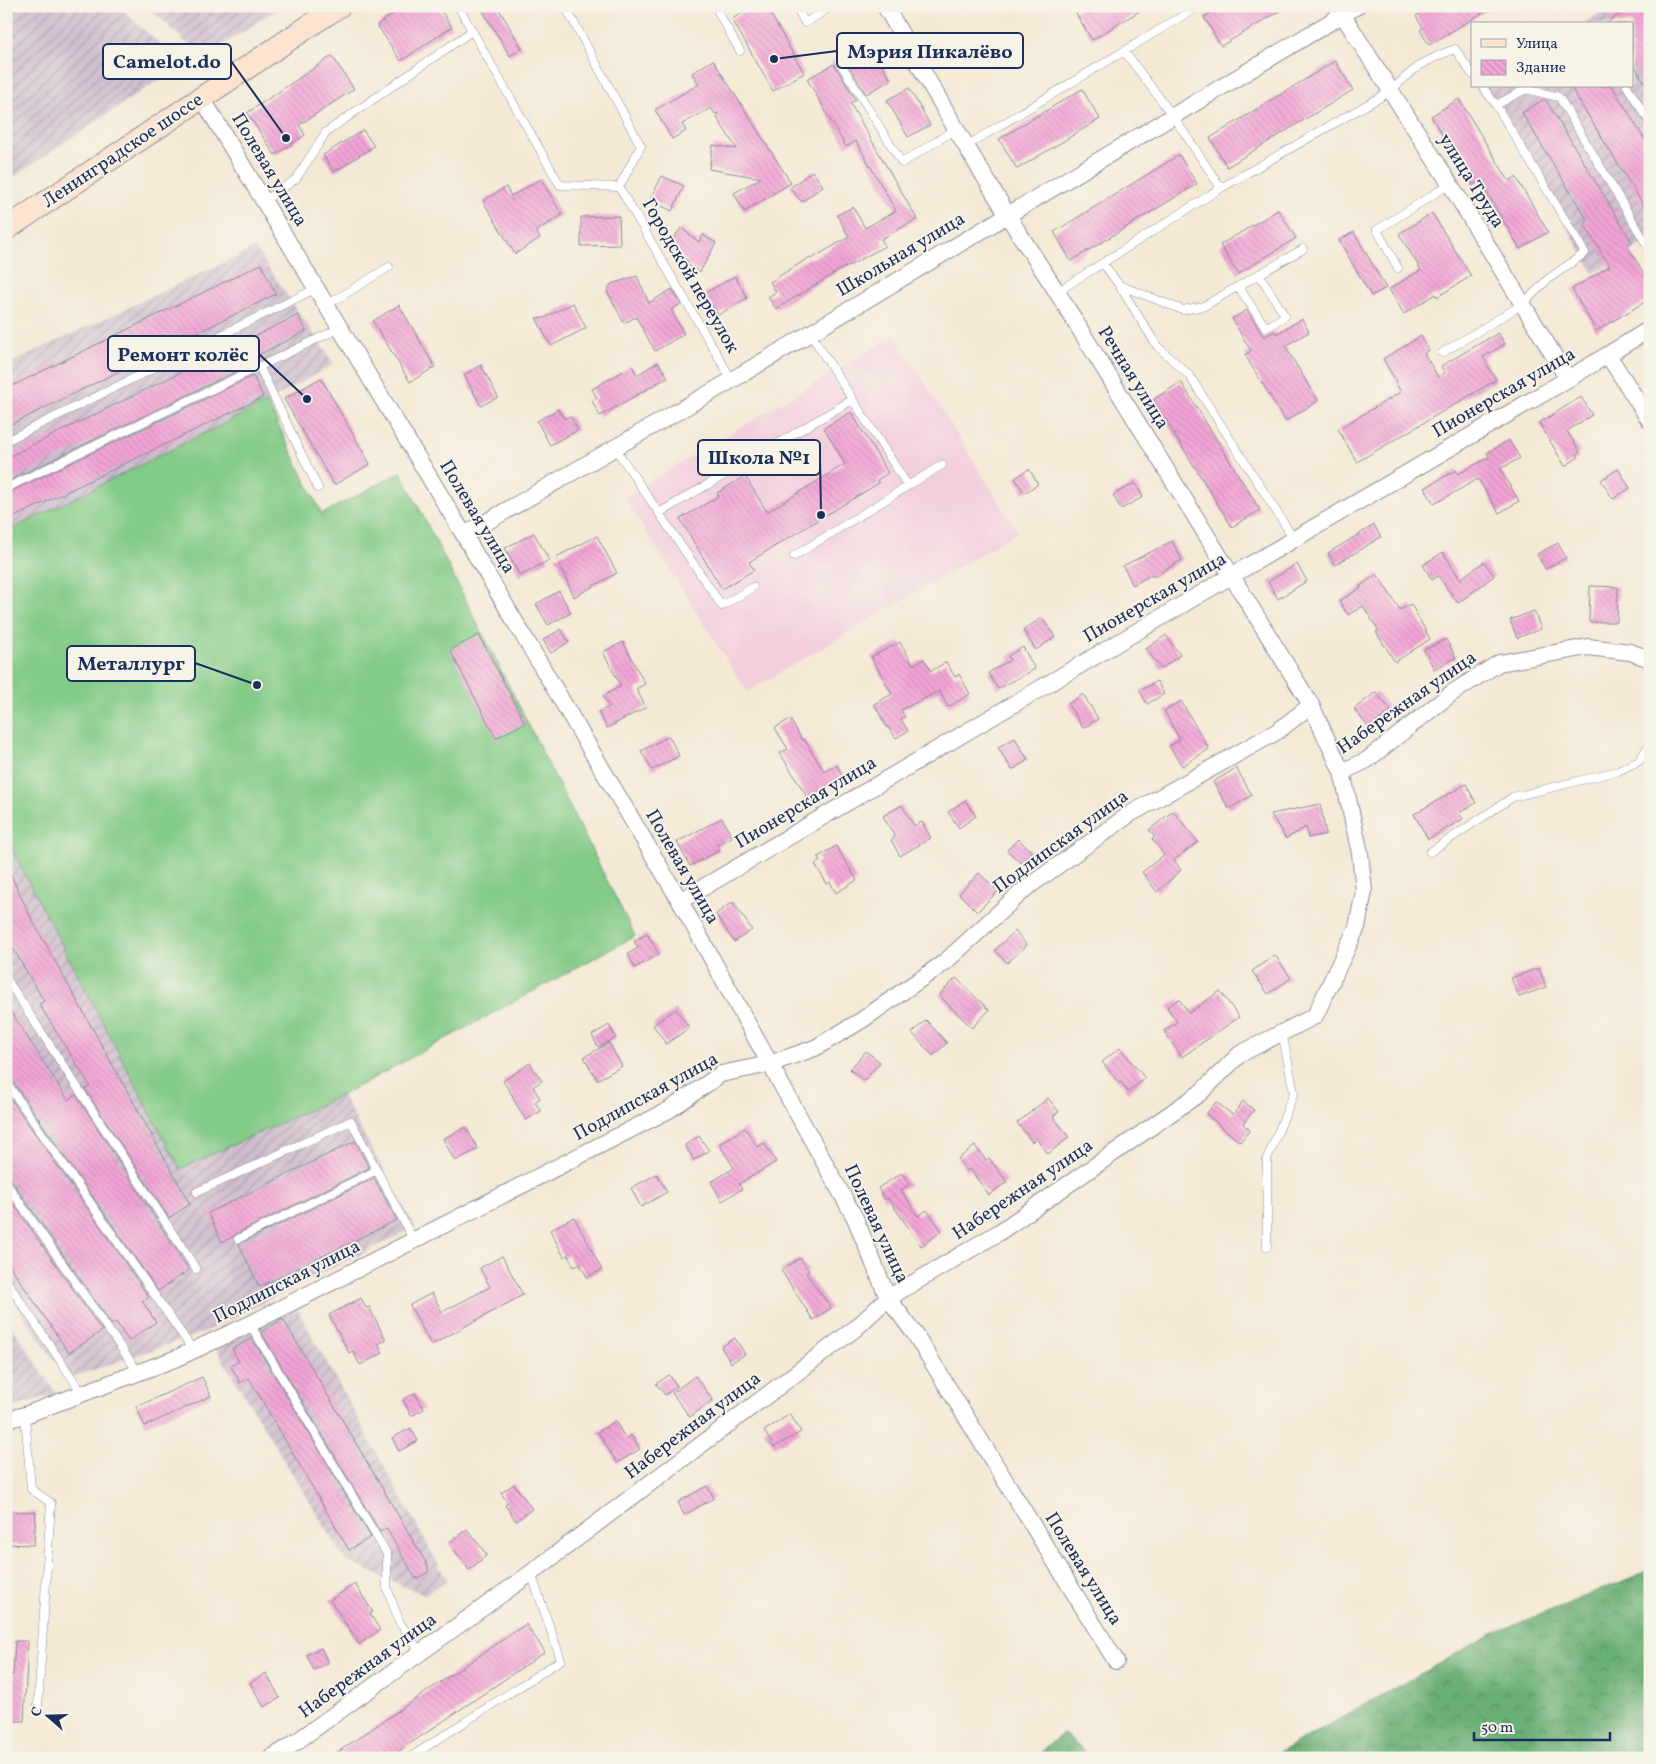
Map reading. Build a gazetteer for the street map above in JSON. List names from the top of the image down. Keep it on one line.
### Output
{"streets":{"main road":["Ленинградское шоссе"],"street":["Полевая улица","улица Труда","Школьная улица","Речная улица","Пионерская улица","Набережная улица","Подлипская улица"],"lane":["Городской переулок"]},"crossings":[["Ленинградское шоссе","Полевая улица"],["Полевая улица","Школьная улица"],["Полевая улица","Пионерская улица"],["Полевая улица","Набережная улица"],["Полевая улица","Подлипская улица"],["улица Труда","Школьная улица"],["улица Труда","Пионерская улица"],["Школьная улица","Городской переулок"],["Школьная улица","Речная улица"],["Речная улица","Пионерская улица"],["Речная улица","Набережная улица"],["Речная улица","Подлипская улица"]],"places":["Мэрия Пикалёво","Camelot.do","Ремонт колёс","Школа №1","Металлург"],"legend":["Улица","Здание"],"scale_bar":"50 m","north":"left"}
